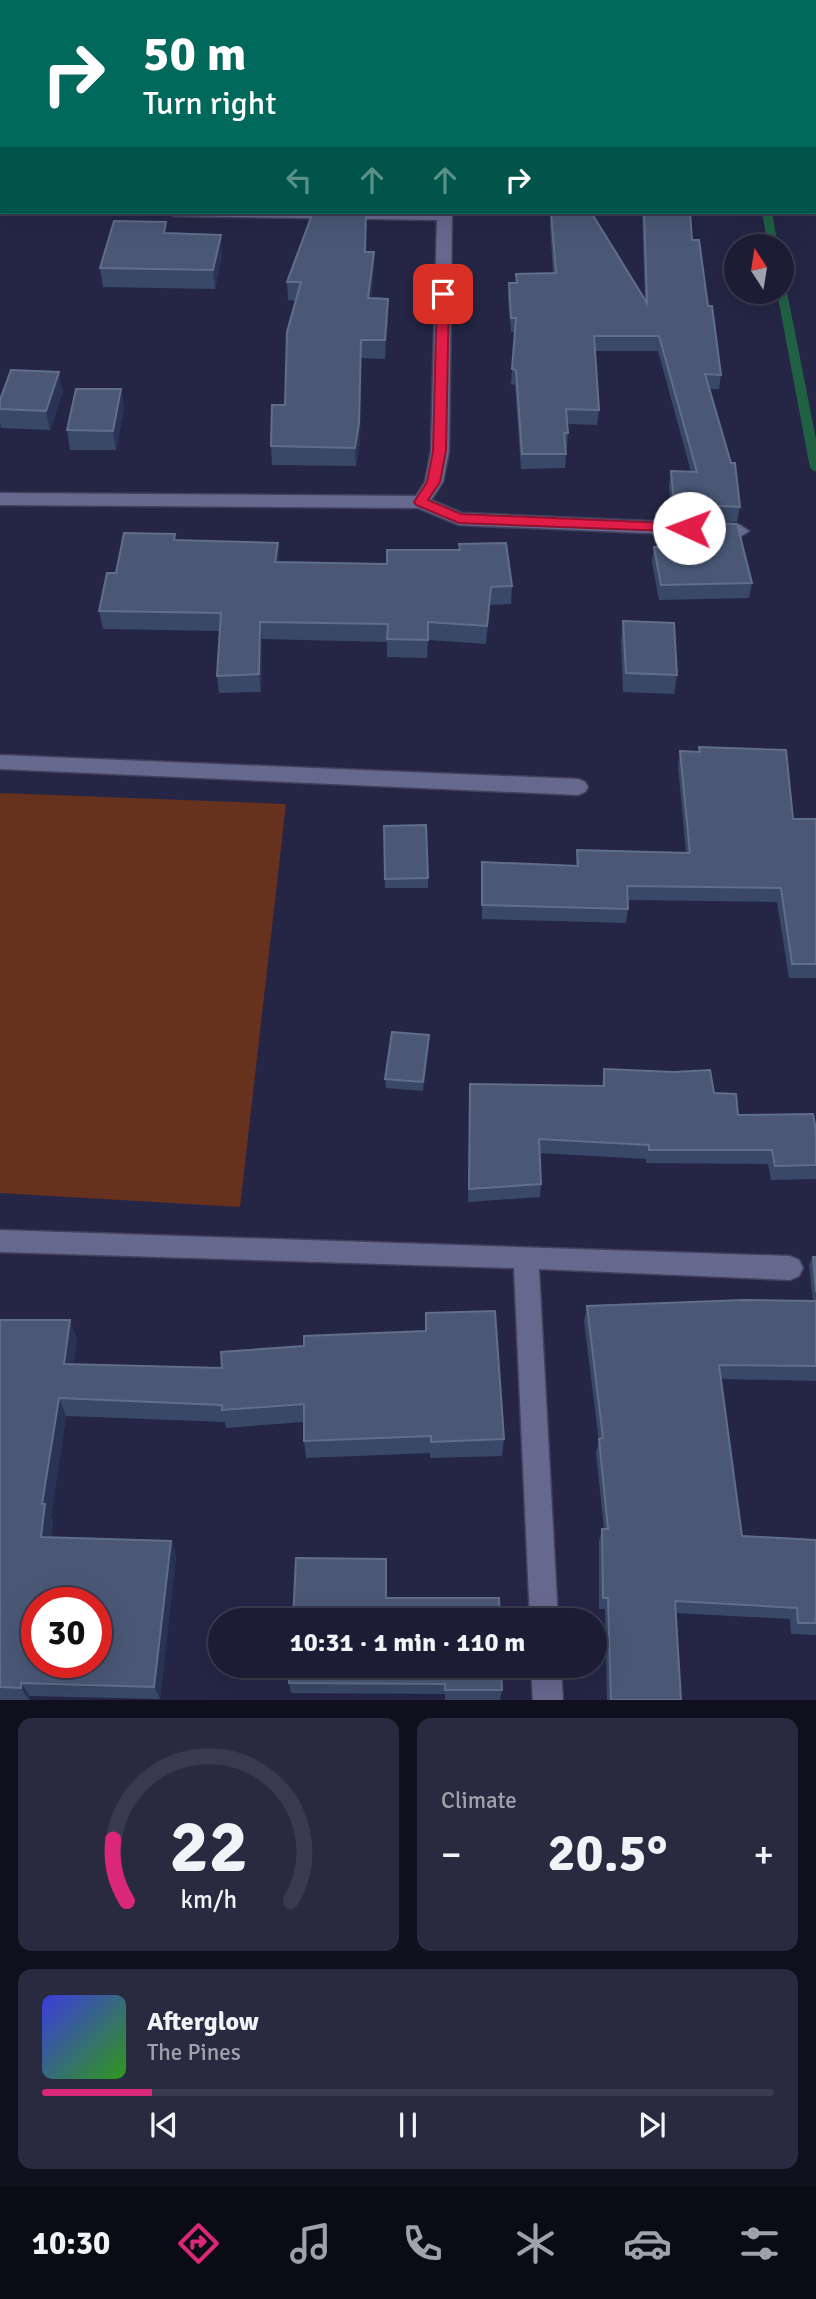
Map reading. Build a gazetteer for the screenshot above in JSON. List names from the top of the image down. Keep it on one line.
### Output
{"north":"top","page":{"turn":["50 m","Turn right"],"limit":"30","trip":"10:31 · 1 min · 110 m","tile":"Climate","heat":["−","20.5°","+"],"song":["Afterglow","The Pines"],"tabs":"10:30","gauge":["22","km/h"]}}
